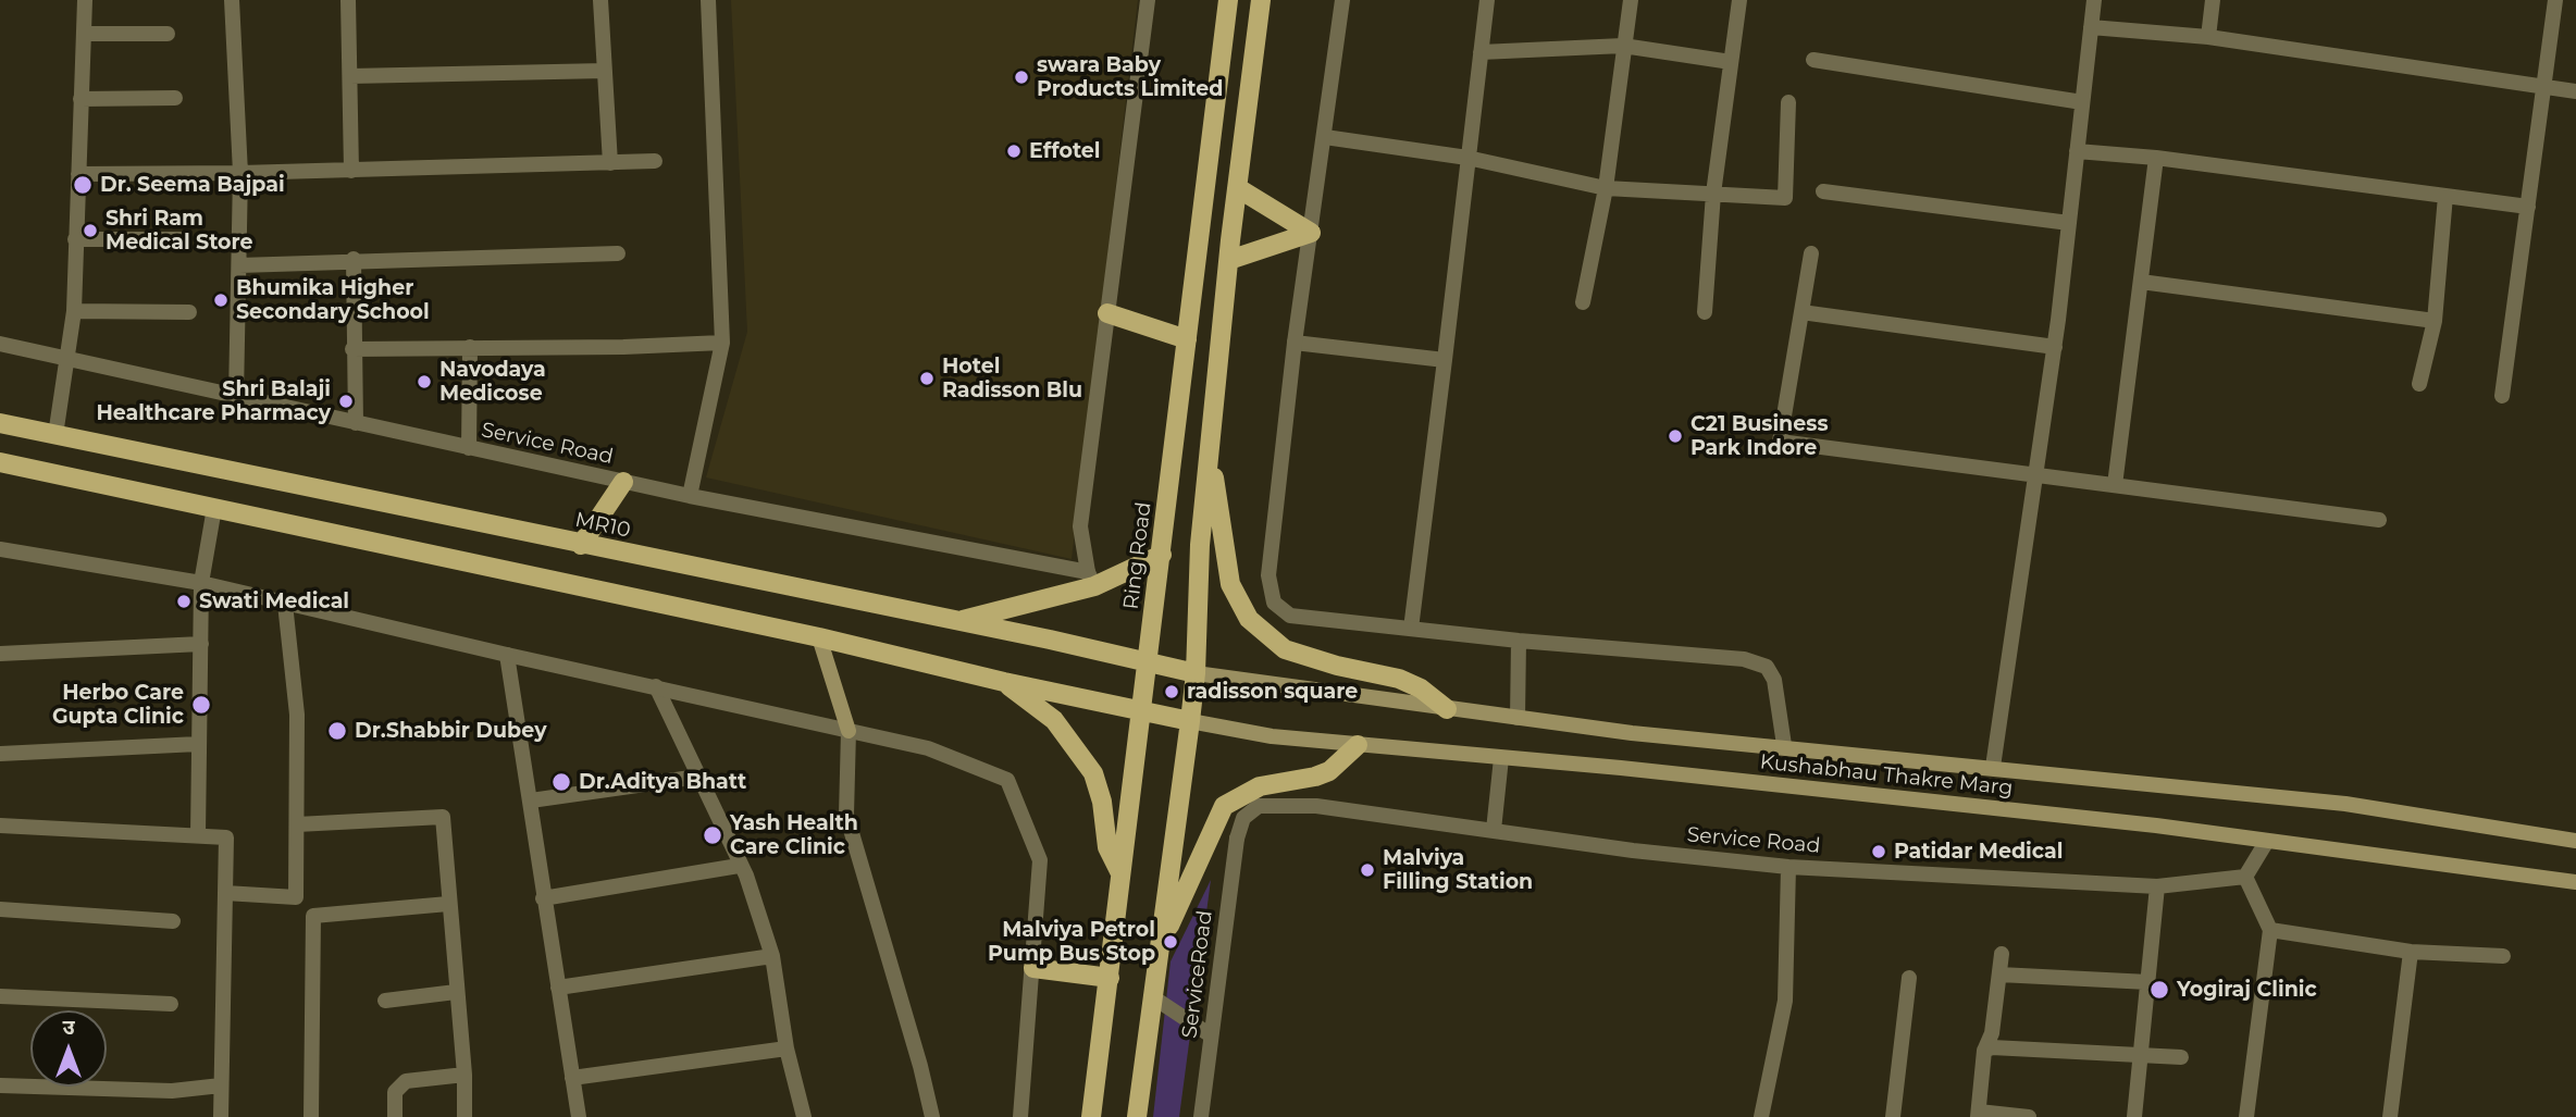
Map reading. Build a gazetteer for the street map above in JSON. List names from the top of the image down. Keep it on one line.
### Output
{"streets":{"main road":["MR10","Ring Road","Kushabhau Thakre Marg"],"street":["Service Road","ServiceRoad"]},"crossings":[["Service Road","ServiceRoad"],["MR10","Ring Road"],["MR10","Kushabhau Thakre Marg"]],"places":["swara Baby Products Limited","Effotel","Dr. Seema Bajpai","Shri Ram Medical Store","Bhumika Higher Secondary School","Hotel Radisson Blu","Navodaya Medicose","Shri Balaji Healthcare Pharmacy","C21 Business Park Indore","Swati Medical","radisson square","Herbo Care Gupta Clinic","Dr.Shabbir Dubey","Dr.Aditya Bhatt","Yash Health Care Clinic","Patidar Medical","Malviya Filling Station","Malviya Petrol Pump Bus Stop","Yogiraj Clinic"],"north":"top"}
